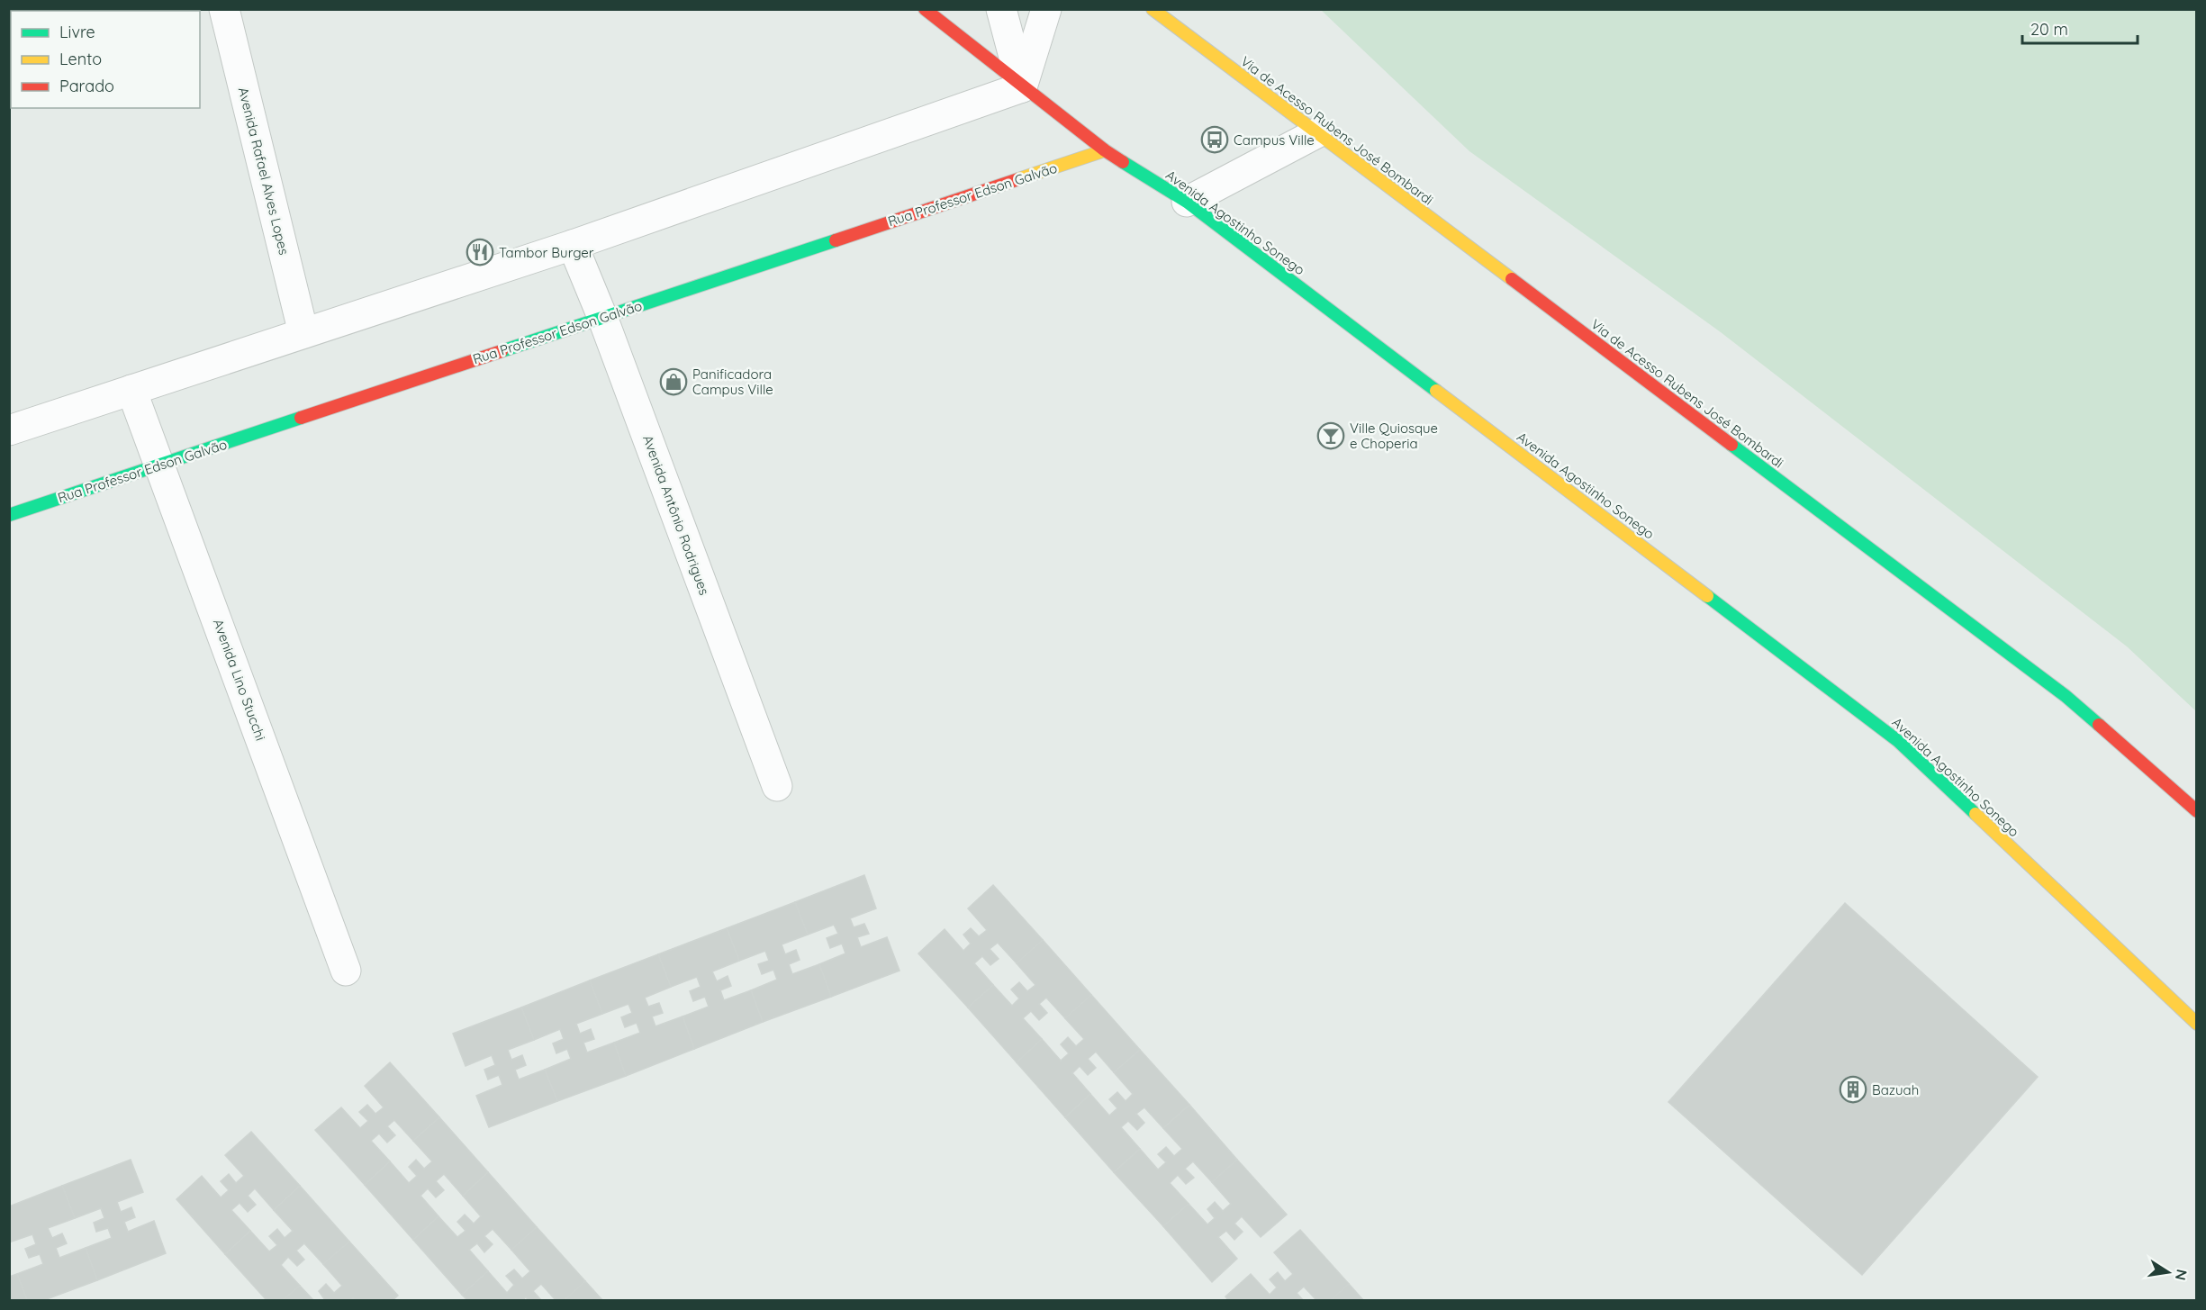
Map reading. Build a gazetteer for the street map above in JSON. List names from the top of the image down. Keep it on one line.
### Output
{"streets":{"street":["Via de Acesso Rubens José Bombardi","Avenida Rafael Alves Lopes","Rua Professor Edson Galvão","Avenida Agostinho Sonego","Avenida Antônio Rodrigues","Avenida Lino Stucchi"]},"crossings":[["Rua Professor Edson Galvão","Avenida Agostinho Sonego"],["Rua Professor Edson Galvão","Avenida Antônio Rodrigues"],["Rua Professor Edson Galvão","Avenida Lino Stucchi"]],"places":{"bus stop":["Campus Ville"],"restaurant":["Tambor Burger"],"shop":["Panificadora Campus Ville"],"bar":["Ville Quiosque e Choperia"],"building":["Bazuah"]},"legend":["Livre","Lento","Parado"],"scale_bar":"20 m","north":"right"}
